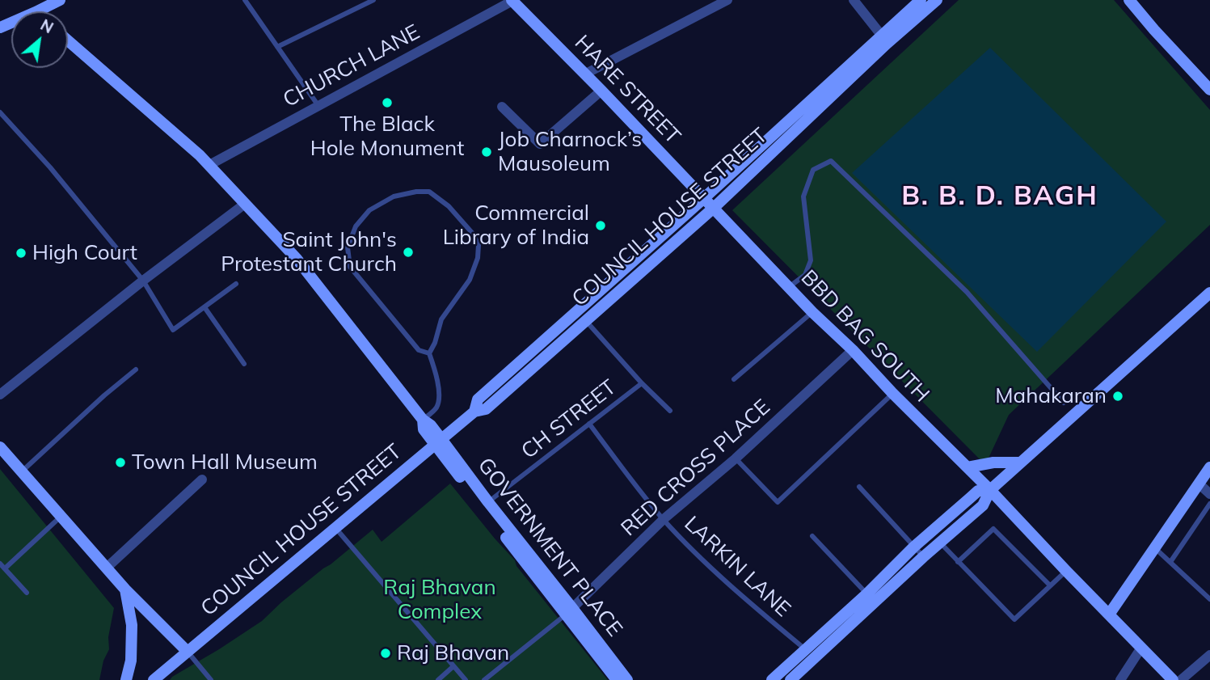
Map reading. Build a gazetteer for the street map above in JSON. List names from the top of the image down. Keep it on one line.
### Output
{"streets":{"main road":["HARE STREET","COUNCIL HOUSE STREET","BBD BAG SOUTH","GOVERNMENT PLACE"],"street":["CHURCH LANE","RED CROSS PLACE"],"lane":["CH STREET","LARKIN LANE"]},"crossings":[["CHURCH LANE","HARE STREET"],["HARE STREET","COUNCIL HOUSE STREET"],["HARE STREET","BBD BAG SOUTH"],["COUNCIL HOUSE STREET","BBD BAG SOUTH"],["COUNCIL HOUSE STREET","GOVERNMENT PLACE"],["BBD BAG SOUTH","RED CROSS PLACE"],["CH STREET","GOVERNMENT PLACE"],["CH STREET","LARKIN LANE"],["RED CROSS PLACE","GOVERNMENT PLACE"],["RED CROSS PLACE","LARKIN LANE"]],"districts":["B. B. D. BAGH"],"parks":["Raj Bhavan Complex"],"places":["The Black Hole Monument","Job Charnock’s Mausoleum","Commercial Library of India","Saint John's Protestant Church","High Court","Mahakaran","Town Hall Museum","Raj Bhavan"],"north":"top right"}
